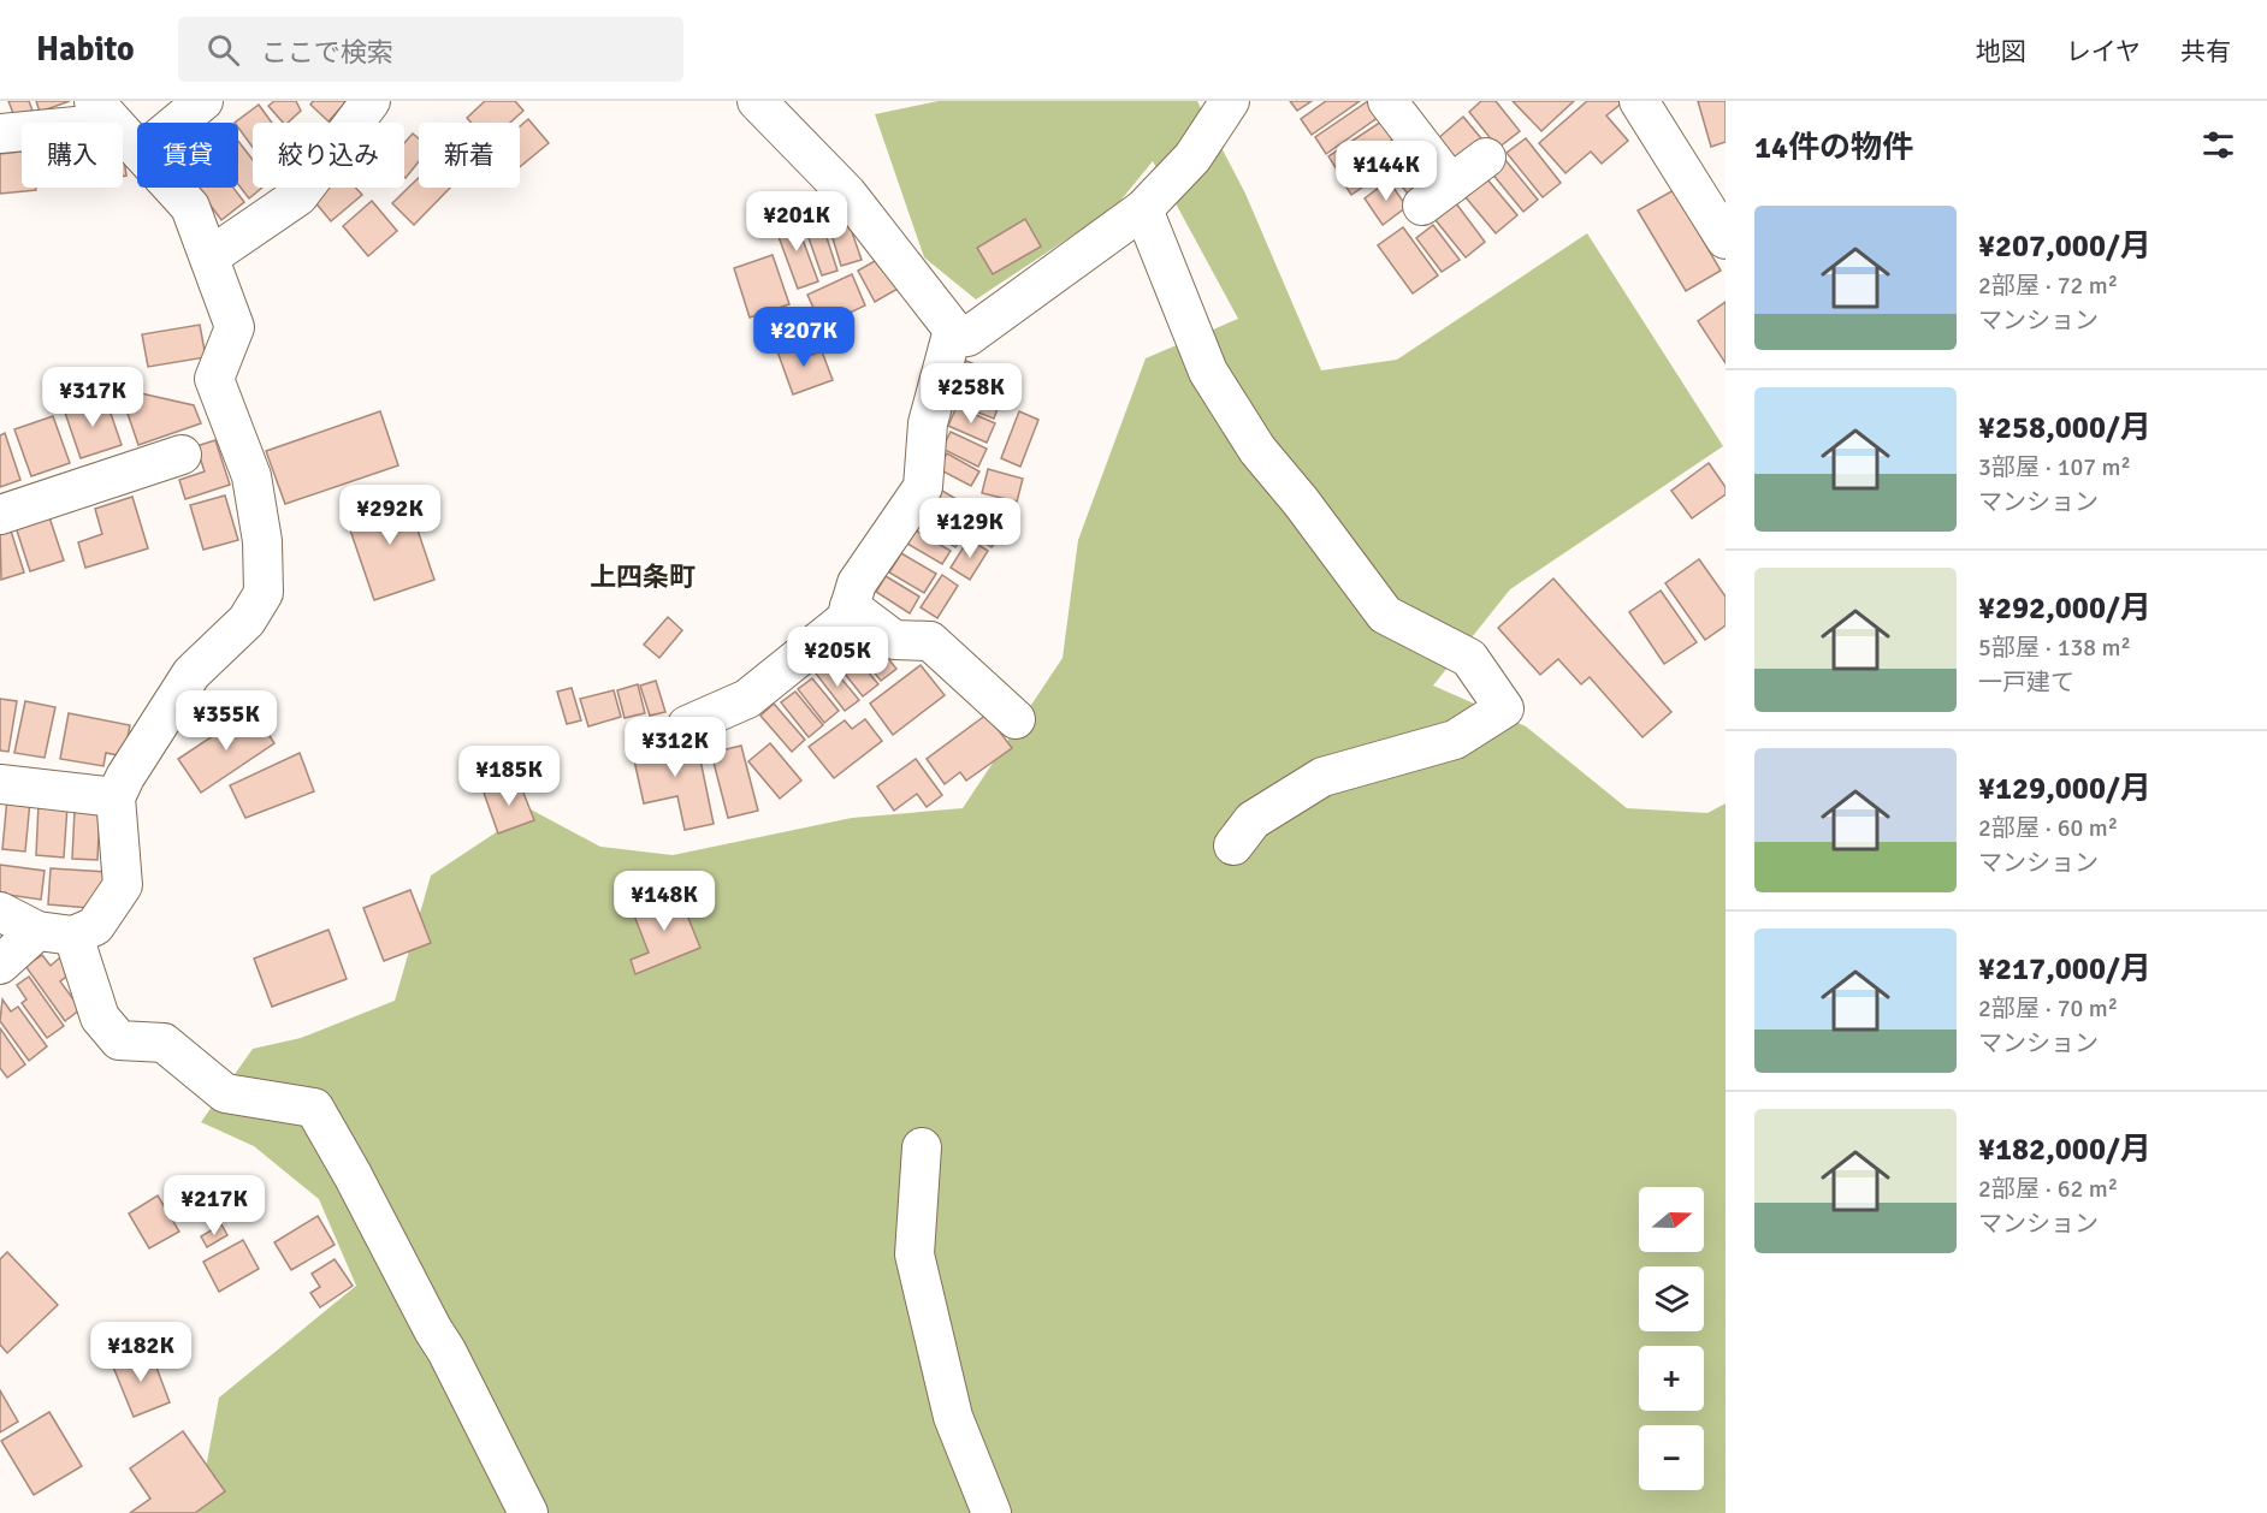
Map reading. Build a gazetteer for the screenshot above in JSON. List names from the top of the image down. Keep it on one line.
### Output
{"districts":["上四条町"],"north":"right","page":{"header":"Habito","search":"ここで検索","nav":["地図","レイヤ","共有"],"heading":"14件の物件","chip":["購入","賃貸","絞り込み","新着"],"price":["¥144K","¥201K","¥207K","¥258K","¥317K","¥292K","¥129K","¥205K","¥355K","¥312K","¥185K","¥148K","¥217K","¥182K"],"list":[{"name":"¥207,000/月","note":"2部屋 · 72 m² · マンション"},{"name":"¥258,000/月","note":"3部屋 · 107 m² · マンション"},{"name":"¥292,000/月","note":"5部屋 · 138 m² · 一戸建て"},{"name":"¥129,000/月","note":"2部屋 · 60 m² · マンション"},{"name":"¥217,000/月","note":"2部屋 · 70 m² · マンション"},{"name":"¥182,000/月","note":"2部屋 · 62 m² · マンション"}],"map_buttons":["+","−"]}}
